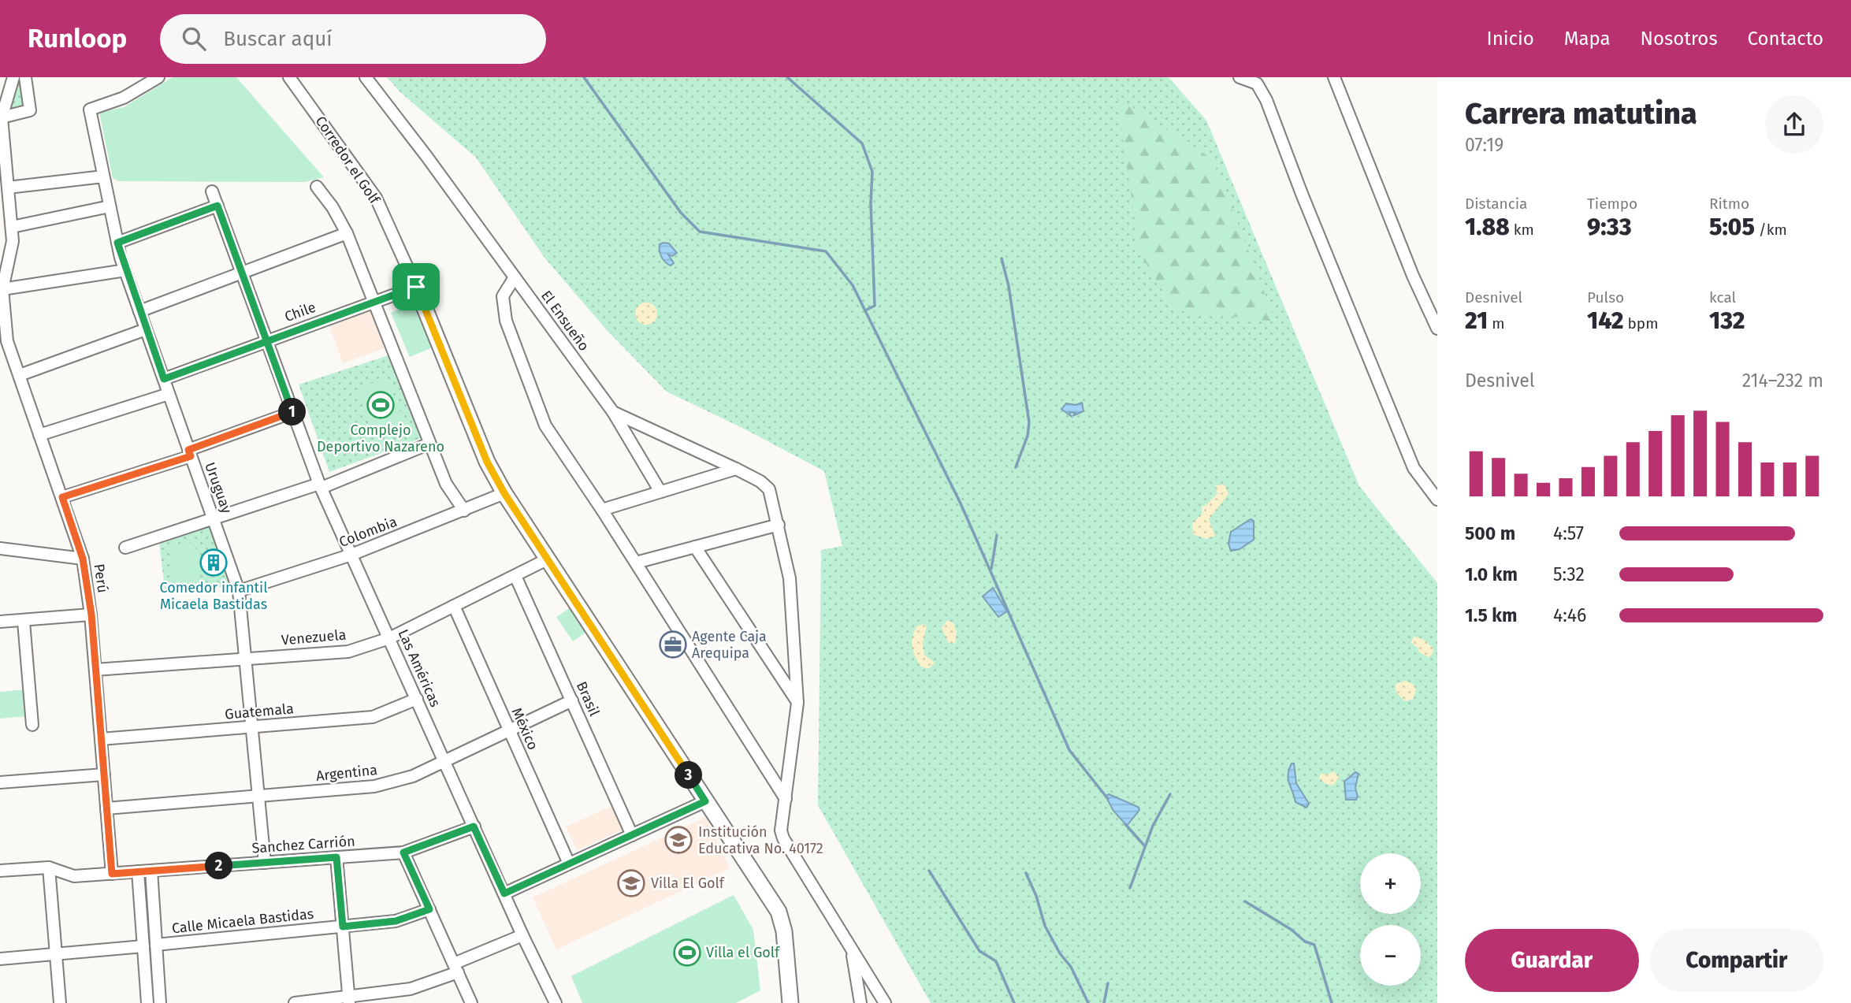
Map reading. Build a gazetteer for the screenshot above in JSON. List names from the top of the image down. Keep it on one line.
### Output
{"streets":{"street":["Corredor el Golf","Chile","El Ensueño","Uruguay","Colombia","Perú","Venezuela","Las Américas","Brasil","Guatemala","México","Argentina","Sanchez Carrión","Calle Micaela Bastidas"]},"crossings":[["Corredor el Golf","Chile"],["Corredor el Golf","Colombia"],["Corredor el Golf","Venezuela"],["Chile","Uruguay"],["Chile","Las Américas"],["Uruguay","Colombia"],["Uruguay","Venezuela"],["Uruguay","Guatemala"],["Uruguay","Argentina"],["Uruguay","Sanchez Carrión"],["Colombia","Las Américas"],["Perú","Venezuela"],["Perú","Guatemala"],["Perú","Argentina"],["Perú","Sanchez Carrión"],["Venezuela","Las Américas"],["Venezuela","Brasil"],["Venezuela","México"],["Las Américas","Guatemala"],["Las Américas","Argentina"],["Las Américas","Sanchez Carrión"],["Brasil","Argentina"],["México","Argentina"]],"places":{"sports":["Complejo Deportivo Nazareno","Villa el Golf"],"building":["Comedor infantil Micaela Bastidas"],"office":["Agente Caja Arequipa"],"school or university":["Institución Educativa No. 40172","Villa El Golf"]},"page":{"header":"Runloop","search":"Buscar aquí","nav":["Inicio","Mapa","Nosotros","Contacto"],"heading":["Carrera matutina","07:19"],"stats":[["Distancia","1.88 km"],["Tiempo","9:33"],["Ritmo","5:05 /km"],["Desnivel","21 m"],["Pulso","142 bpm"],["kcal","132"]],"chart":["Desnivel","214–232 m"],"pins":["1","3","2"],"list":[{"name":"500 m","note":"4:57"},{"name":"1.0 km","note":"5:32"},{"name":"1.5 km","note":"4:46"}],"map_buttons":["+","−"],"buttons":["Guardar","Compartir"]}}
